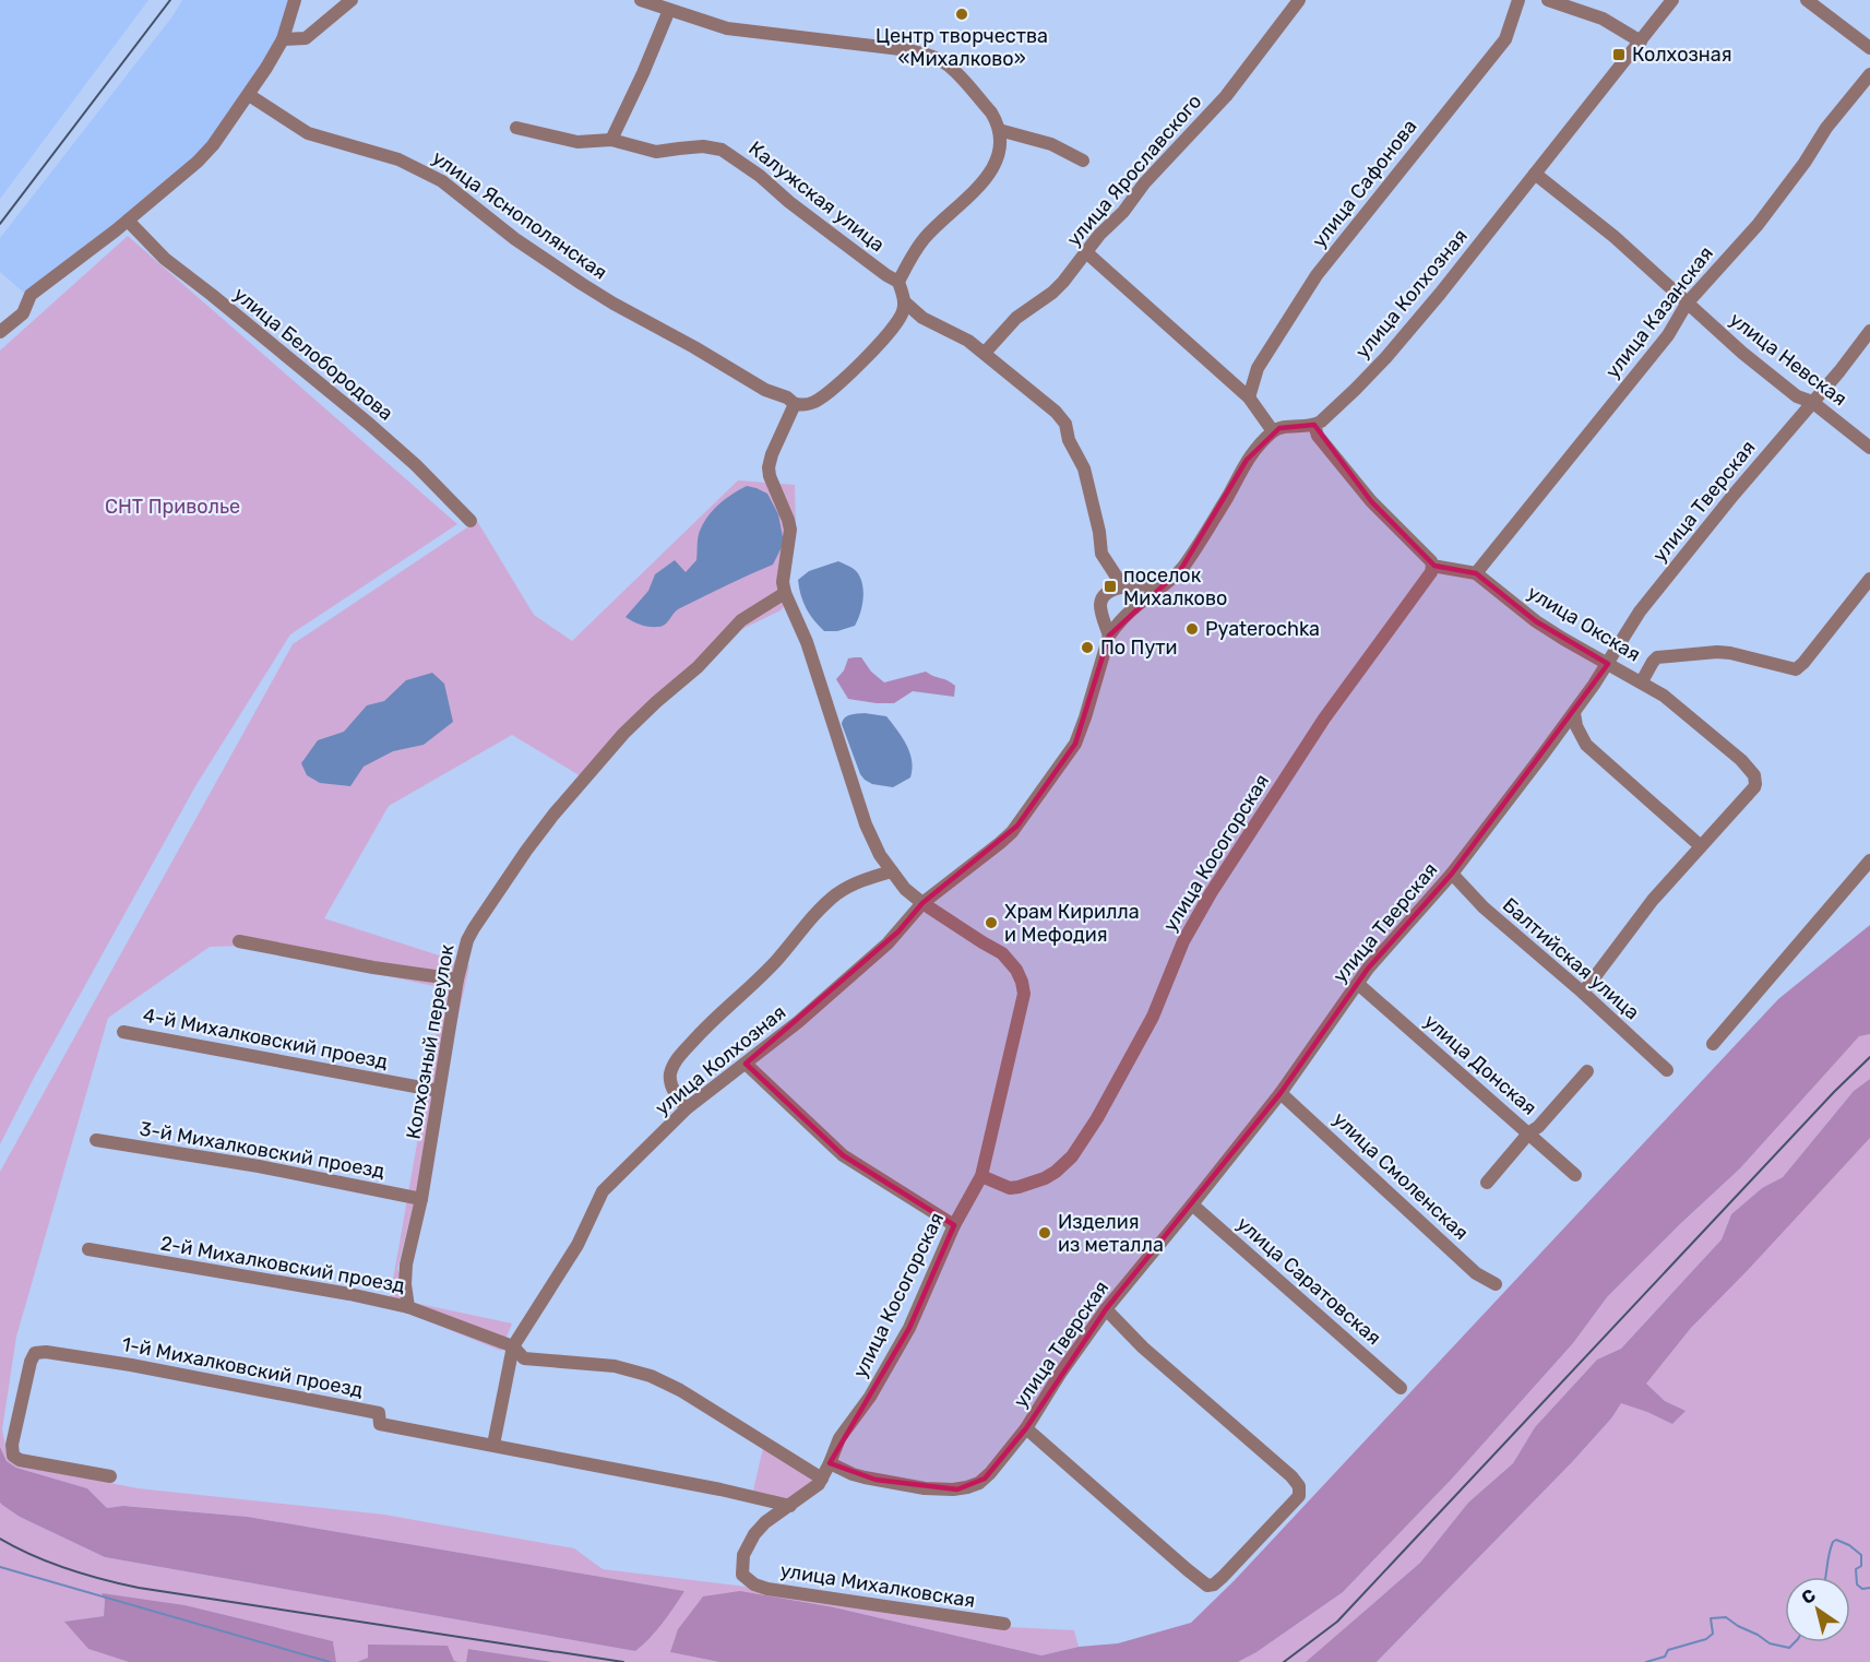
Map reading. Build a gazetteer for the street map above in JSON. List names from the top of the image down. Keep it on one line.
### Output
{"streets":{"street":["улица Ярославского","улица Сафонова","Калужская улица","улица Яснополянская","улица Колхозная","улица Казанская","улица Белобородова","улица Невская","улица Тверская","улица Окская","улица Косогорская","Балтийская улица","4-й Михалковский проезд","Колхозный переулок","улица Донская","3-й Михалковский проезд","улица Смоленская","2-й Михалковский проезд","улица Саратовская","1-й Михалковский проезд","улица Михалковская"]},"crossings":[["улица Колхозная","улица Невская"],["улица Колхозная","улица Косогорская"],["улица Колхозная","2-й Михалковский проезд"],["улица Колхозная","1-й Михалковский проезд"],["улица Казанская","улица Невская"],["улица Казанская","улица Окская"],["улица Невская","улица Тверская"],["улица Тверская","улица Окская"],["улица Тверская","улица Косогорская"],["улица Тверская","Балтийская улица"],["улица Тверская","улица Донская"],["улица Тверская","улица Смоленская"],["улица Тверская","улица Саратовская"],["улица Тверская","улица Михалковская"],["улица Окская","улица Косогорская"],["улица Косогорская","улица Михалковская"],["4-й Михалковский проезд","Колхозный переулок"],["Колхозный переулок","3-й Михалковский проезд"],["Колхозный переулок","2-й Михалковский проезд"],["2-й Михалковский проезд","улица Михалковская"],["1-й Михалковский проезд","улица Михалковская"]],"parks":["СНТ Приволье"],"places":{"other":["Центр творчества «Михалково»","Pyaterochka","По Пути","Храм Кирилла и Мефодия","Изделия из металла"],"transit":["Колхозная","поселок Михалково"]},"north":"top left"}
